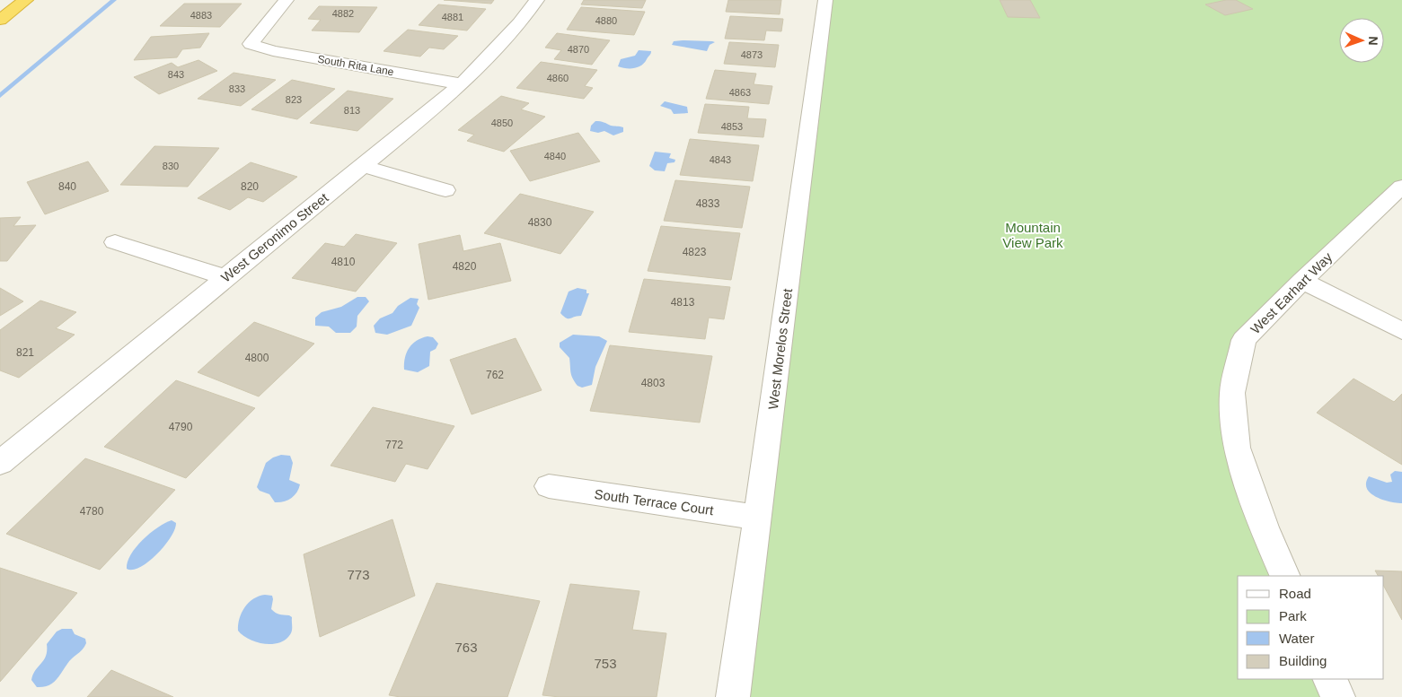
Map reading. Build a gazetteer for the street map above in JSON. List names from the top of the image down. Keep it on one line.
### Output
{"streets":{"street":["South Rita Lane","West Geronimo Street","West Earhart Way","West Morelos Street","South Terrace Court"]},"crossings":[["South Rita Lane","West Geronimo Street"],["West Morelos Street","South Terrace Court"]],"parks":["Mountain View Park"],"house_numbers":["4882","4883","4881","4880","4870","4873","843","4860","833","4863","823","813","4850","4853","4840","4843","830","840","820","4833","4830","4823","4810","4820","4813","821","4800","762","4803","4790","772","4780","773","763","753"],"legend":["Road","Park","Water","Building"],"north":"right"}
